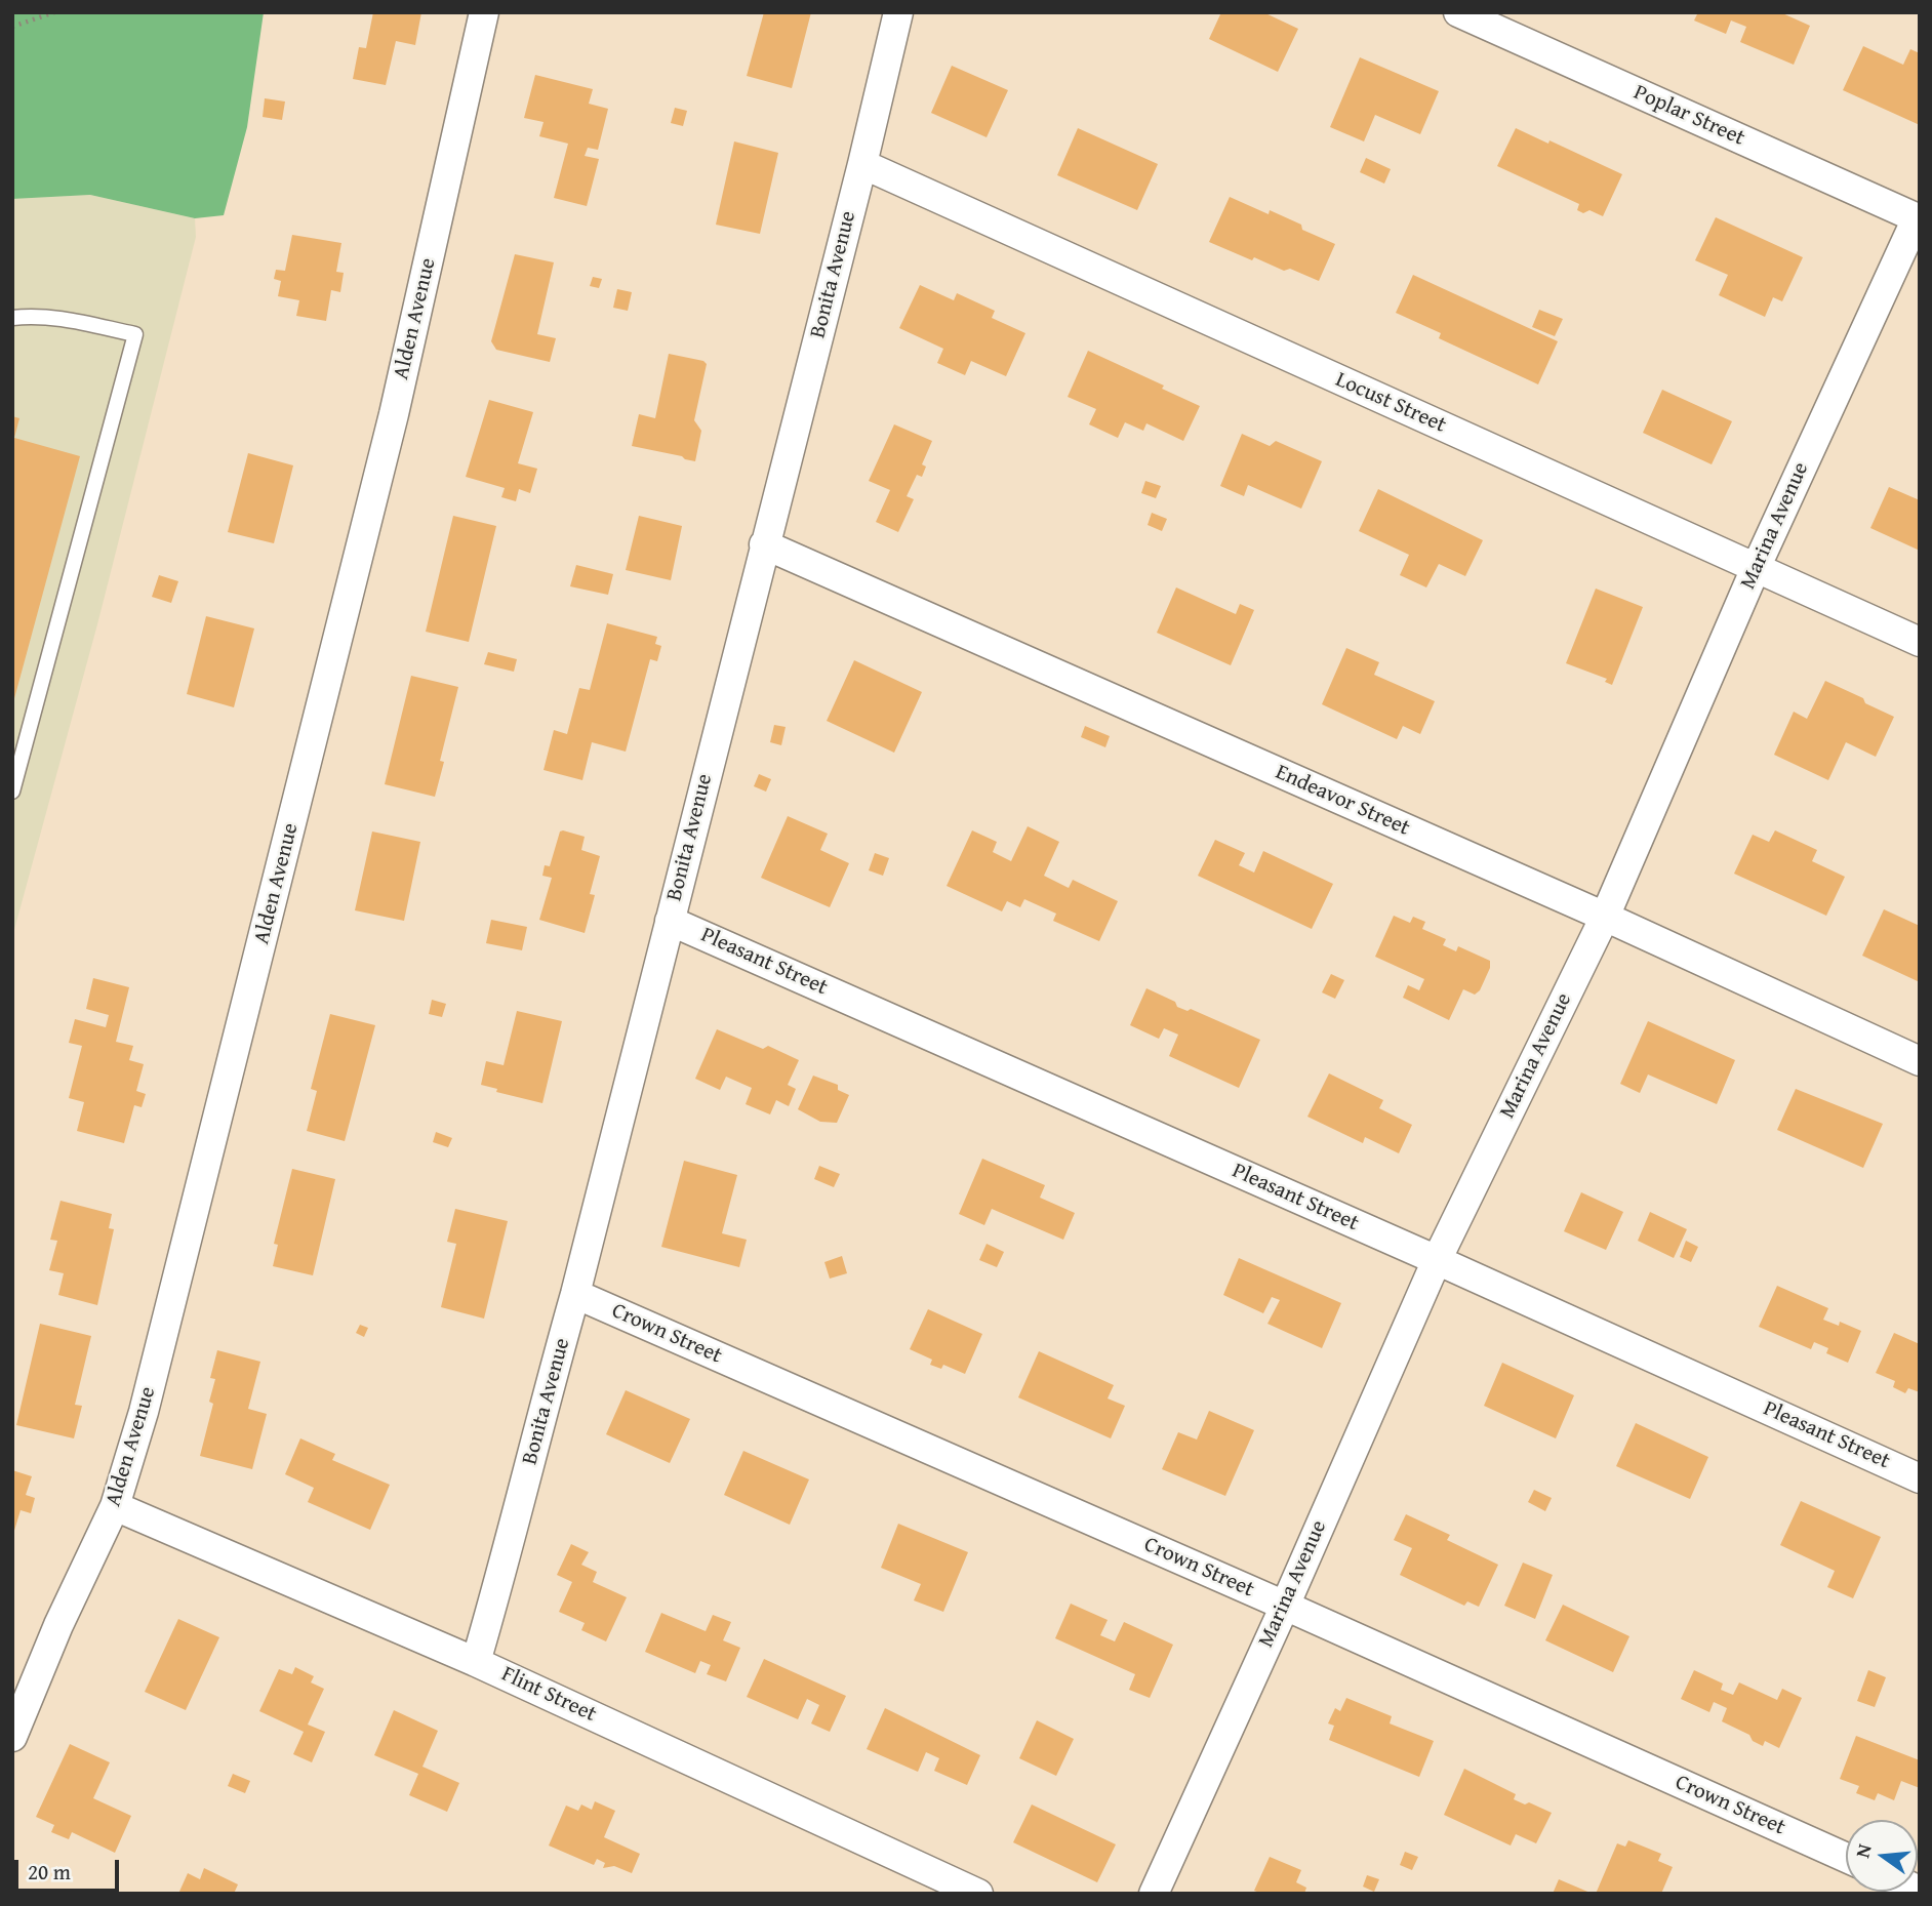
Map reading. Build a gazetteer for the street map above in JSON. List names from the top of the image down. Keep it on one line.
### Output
{"streets":{"street":["Poplar Street","Bonita Avenue","Alden Avenue","Locust Street","Marina Avenue","Endeavor Street","Pleasant Street","Crown Street","Flint Street"]},"crossings":[["Poplar Street","Marina Avenue"],["Bonita Avenue","Locust Street"],["Bonita Avenue","Endeavor Street"],["Bonita Avenue","Pleasant Street"],["Bonita Avenue","Crown Street"],["Bonita Avenue","Flint Street"],["Alden Avenue","Flint Street"],["Locust Street","Marina Avenue"],["Marina Avenue","Endeavor Street"],["Marina Avenue","Pleasant Street"],["Marina Avenue","Crown Street"]],"scale_bar":"20 m","north":"left"}
